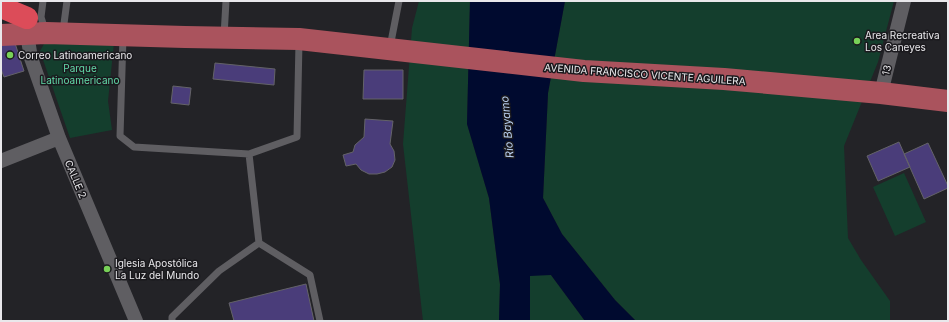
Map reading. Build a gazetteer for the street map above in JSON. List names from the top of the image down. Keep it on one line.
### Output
{"streets":{"main road":["AVENIDA FRANCISCO VICENTE AGUILERA"],"street":["13","CALLE 2"]},"crossings":[["13","AVENIDA FRANCISCO VICENTE AGUILERA"],["AVENIDA FRANCISCO VICENTE AGUILERA","CALLE 2"]],"water":["Río Bayamo"],"parks":["Parque Latinoamericano"],"places":["Area Recreativa Los Caneyes","Correo Latinoamericano","Iglesia Apostólica La Luz del Mundo"]}
